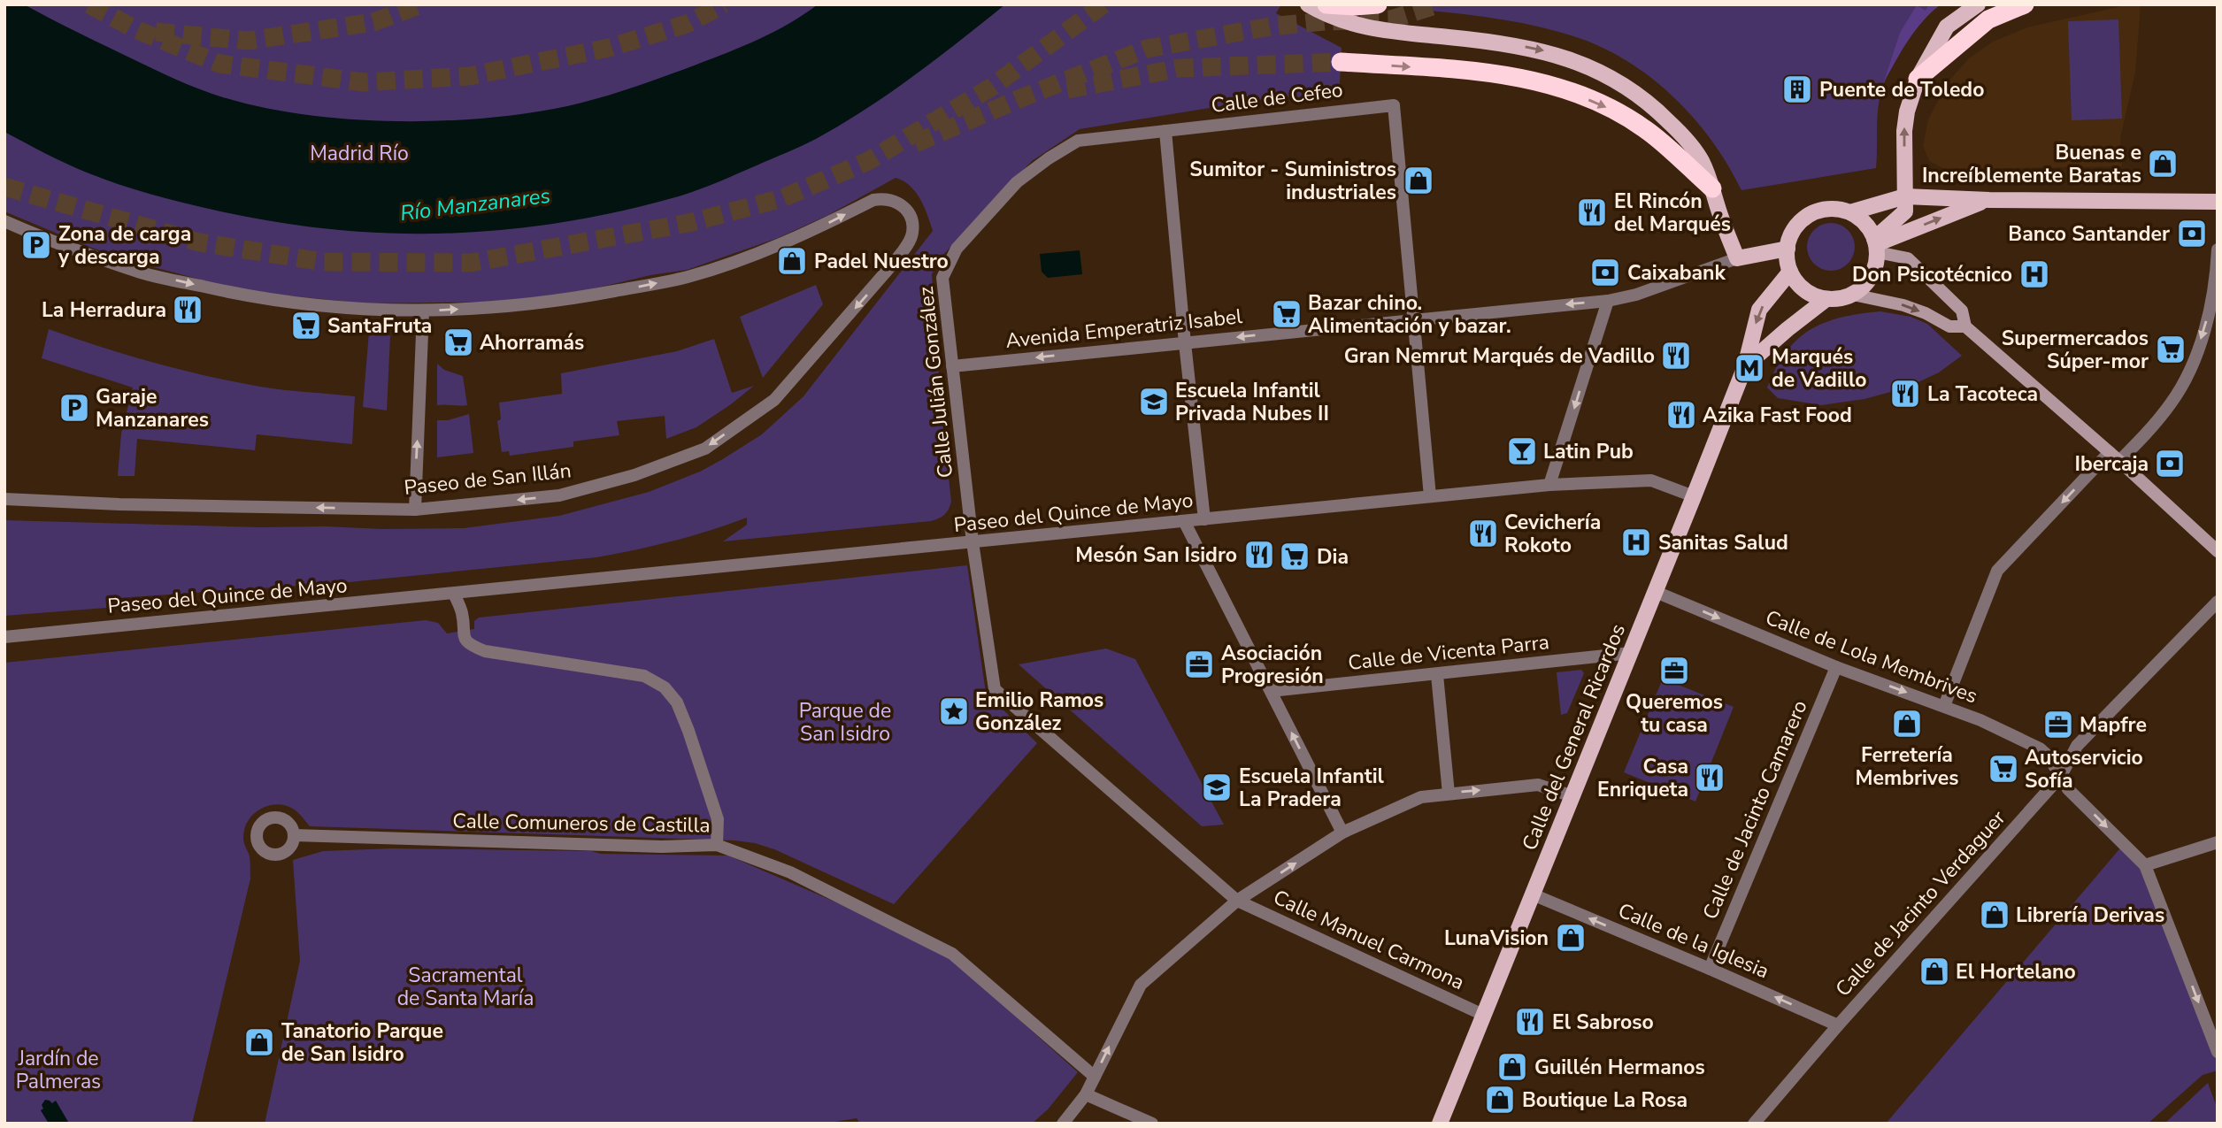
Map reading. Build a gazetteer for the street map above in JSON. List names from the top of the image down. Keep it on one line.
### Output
{"streets":{"main road":["Calle del General Ricardos"],"street":["Calle de Cefeo","Avenida Emperatriz Isabel","Calle Julián González","Paseo de San Illán","Paseo del Quince de Mayo","Calle de Vicenta Parra","Calle de Lola Membrives","Calle de Jacinto Camarero","Calle Comuneros de Castilla","Calle de Jacinto Verdaguer","Calle Manuel Carmona","Calle de la Iglesia"]},"crossings":[["Calle de Cefeo","Avenida Emperatriz Isabel"],["Calle de Cefeo","Calle Julián González"],["Avenida Emperatriz Isabel","Calle Julián González"],["Calle Julián González","Paseo del Quince de Mayo"],["Calle Julián González","Calle Manuel Carmona"],["Paseo del Quince de Mayo","Calle del General Ricardos"],["Calle de Vicenta Parra","Calle del General Ricardos"],["Calle de Lola Membrives","Calle del General Ricardos"],["Calle de Lola Membrives","Calle de Jacinto Camarero"],["Calle de Lola Membrives","Calle de Jacinto Verdaguer"],["Calle del General Ricardos","Calle Manuel Carmona"],["Calle del General Ricardos","Calle de la Iglesia"],["Calle de Jacinto Camarero","Calle de la Iglesia"],["Calle de Jacinto Verdaguer","Calle de la Iglesia"]],"one_way":["Avenida Emperatriz Isabel","Calle de Lola Membrives","Calle de la Iglesia"],"water":["Río Manzanares"],"parks":["Madrid Río","Parque de San Isidro","Sacramental de Santa María","Jardín de Palmeras"],"places":{"building":["Puente de Toledo"],"shop":["Buenas e Increíblemente Baratas","Sumitor - Suministros industriales","Padel Nuestro","Ferretería Membrives","Librería Derivas","LunaVision","El Hortelano","Tanatorio Parque de San Isidro","Guillén Hermanos","Boutique La Rosa"],"restaurant":["El Rincón del Marqués","La Herradura","Gran Nemrut Marqués de Vadillo","La Tacoteca","Azika Fast Food","Cevichería Rokoto","Mesón San Isidro","Casa Enriqueta","El Sabroso"],"bank":["Banco Santander","Caixabank","Ibercaja"],"parking":["Zona de carga y descarga","Garaje Manzanares"],"hospital":["Don Psicotécnico","Sanitas Salud"],"supermarket":["Bazar chino. Alimentación y bazar.","SantaFruta","Ahorramás","Supermercados Súper-mor","Dia","Autoservicio Sofía"],"metro station":["Marqués de Vadillo"],"school or university":["Escuela Infantil Privada Nubes II","Escuela Infantil La Pradera"],"bar":["Latin Pub"],"office":["Asociación Progresión","Queremos tu casa","Mapfre"],"place":["Emilio Ramos González"]}}
